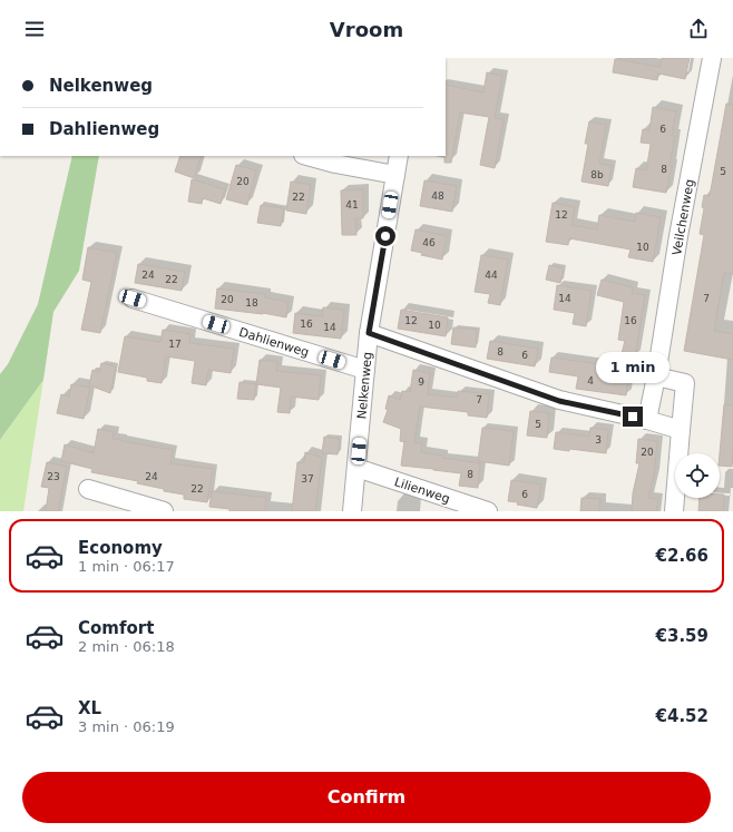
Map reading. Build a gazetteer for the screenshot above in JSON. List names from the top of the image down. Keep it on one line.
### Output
{"streets":{"street":["Veilchenweg","Dahlienweg","Nelkenweg","Lilienweg"]},"crossings":[["Dahlienweg","Nelkenweg"],["Nelkenweg","Lilienweg"]],"house_numbers":["6","8","5","8b","20","48","22","41","12","46","10","24","44","22","14","7","20","18","12","16","16","10","14","17","8","6","4","9","7","5","3","20","8","23","24","37","22","6"],"page":{"header":"Vroom","banner":["Nelkenweg","Dahlienweg"],"bubble":"1 min","list":[{"name":"Economy","note":"1 min · 06:17","value":"€2.66"},{"name":"Comfort","note":"2 min · 06:18","value":"€3.59"},{"name":"XL","note":"3 min · 06:19","value":"€4.52"}],"buttons":"Confirm"}}
